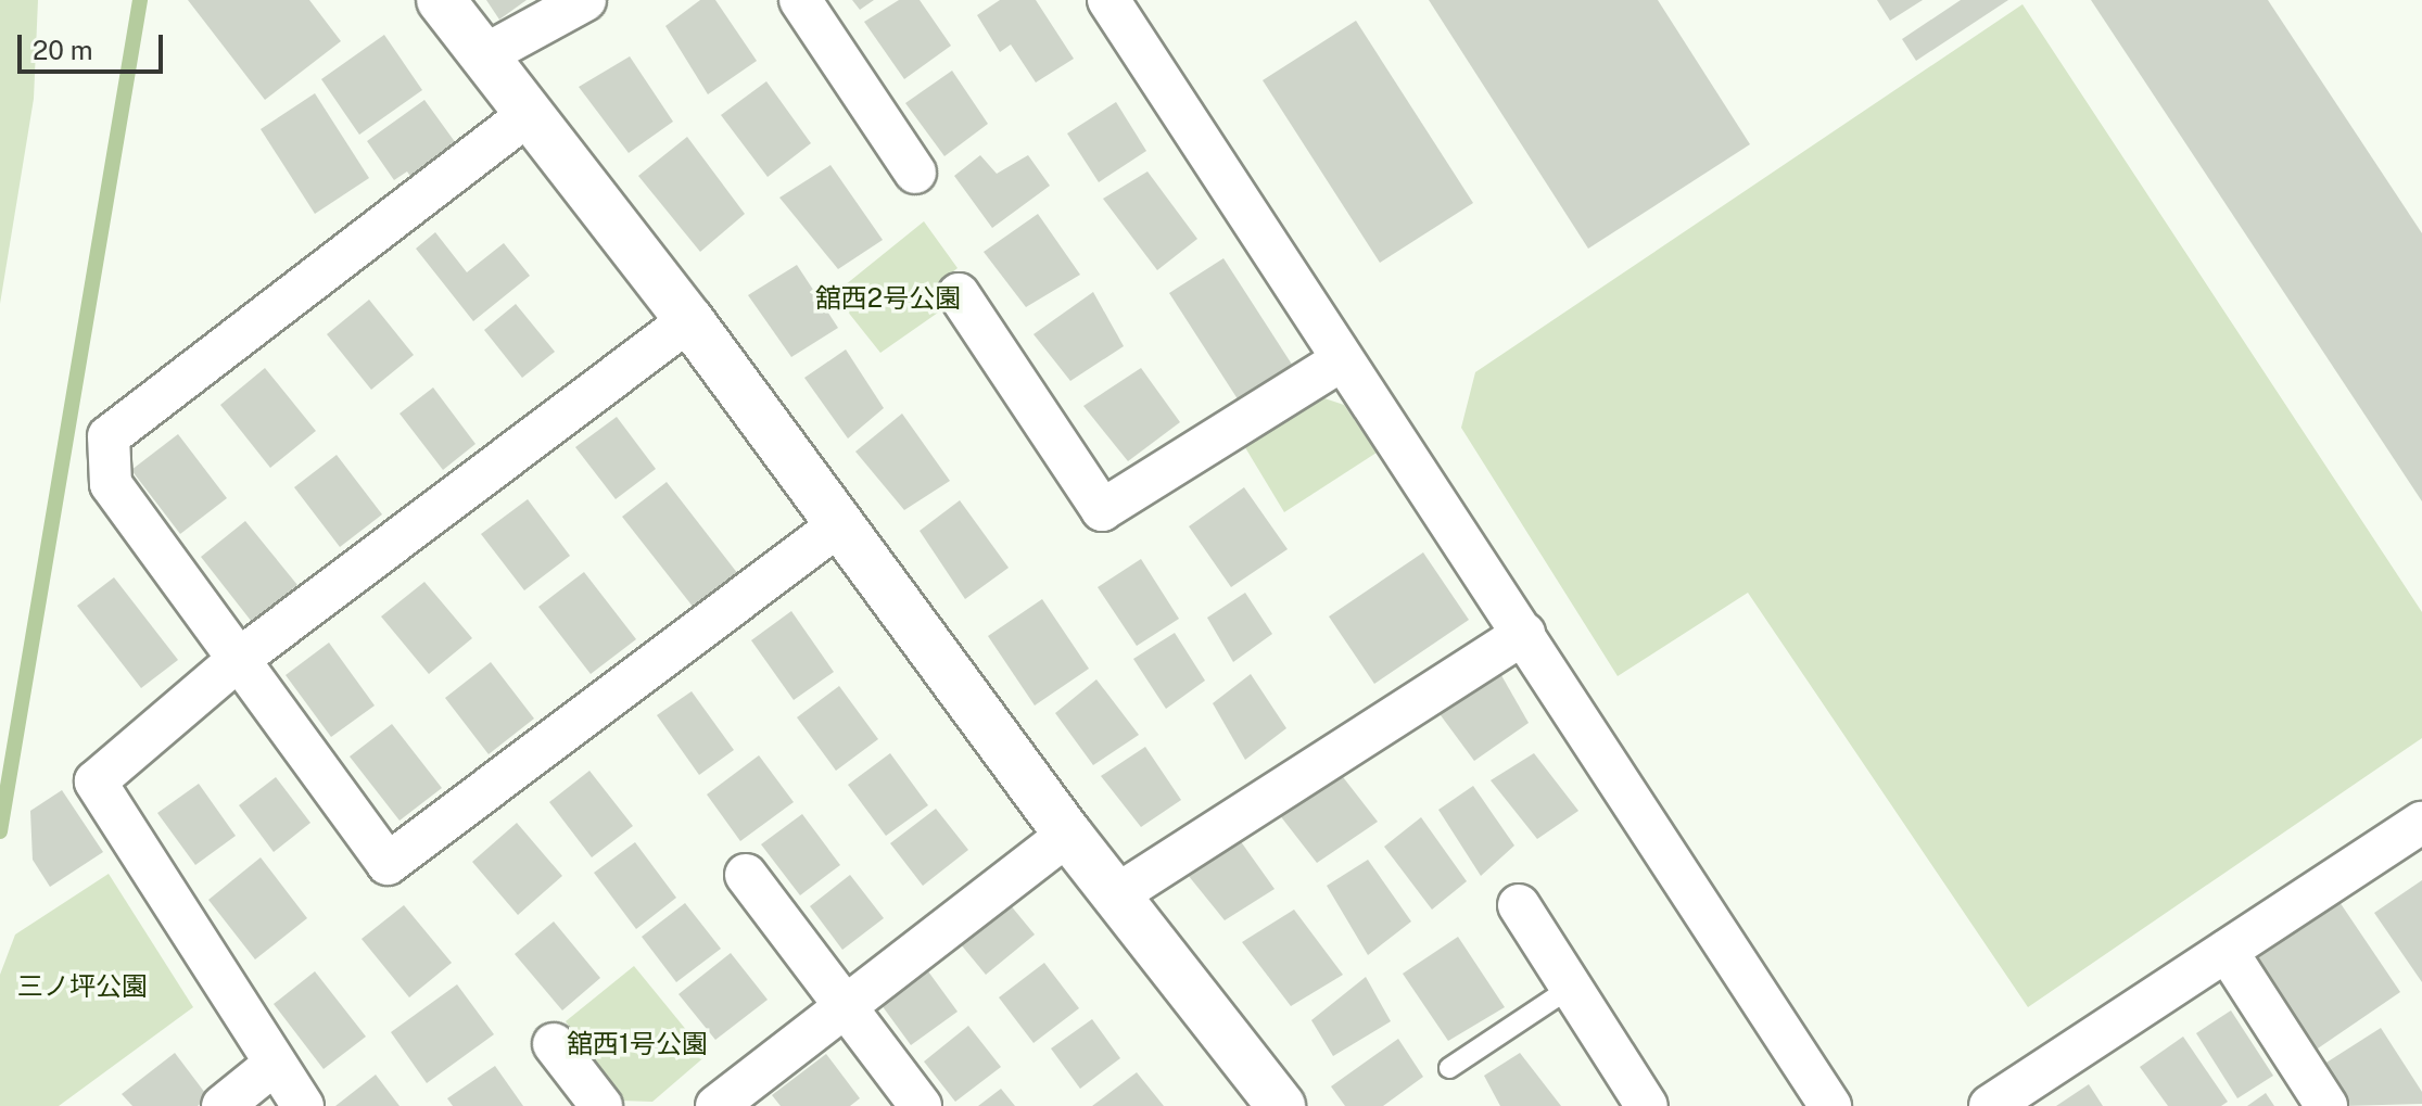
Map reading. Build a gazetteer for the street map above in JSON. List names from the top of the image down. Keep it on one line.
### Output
{"parks":["舘西2号公園","三ノ坪公園","舘西1号公園"],"scale_bar":"20 m"}
